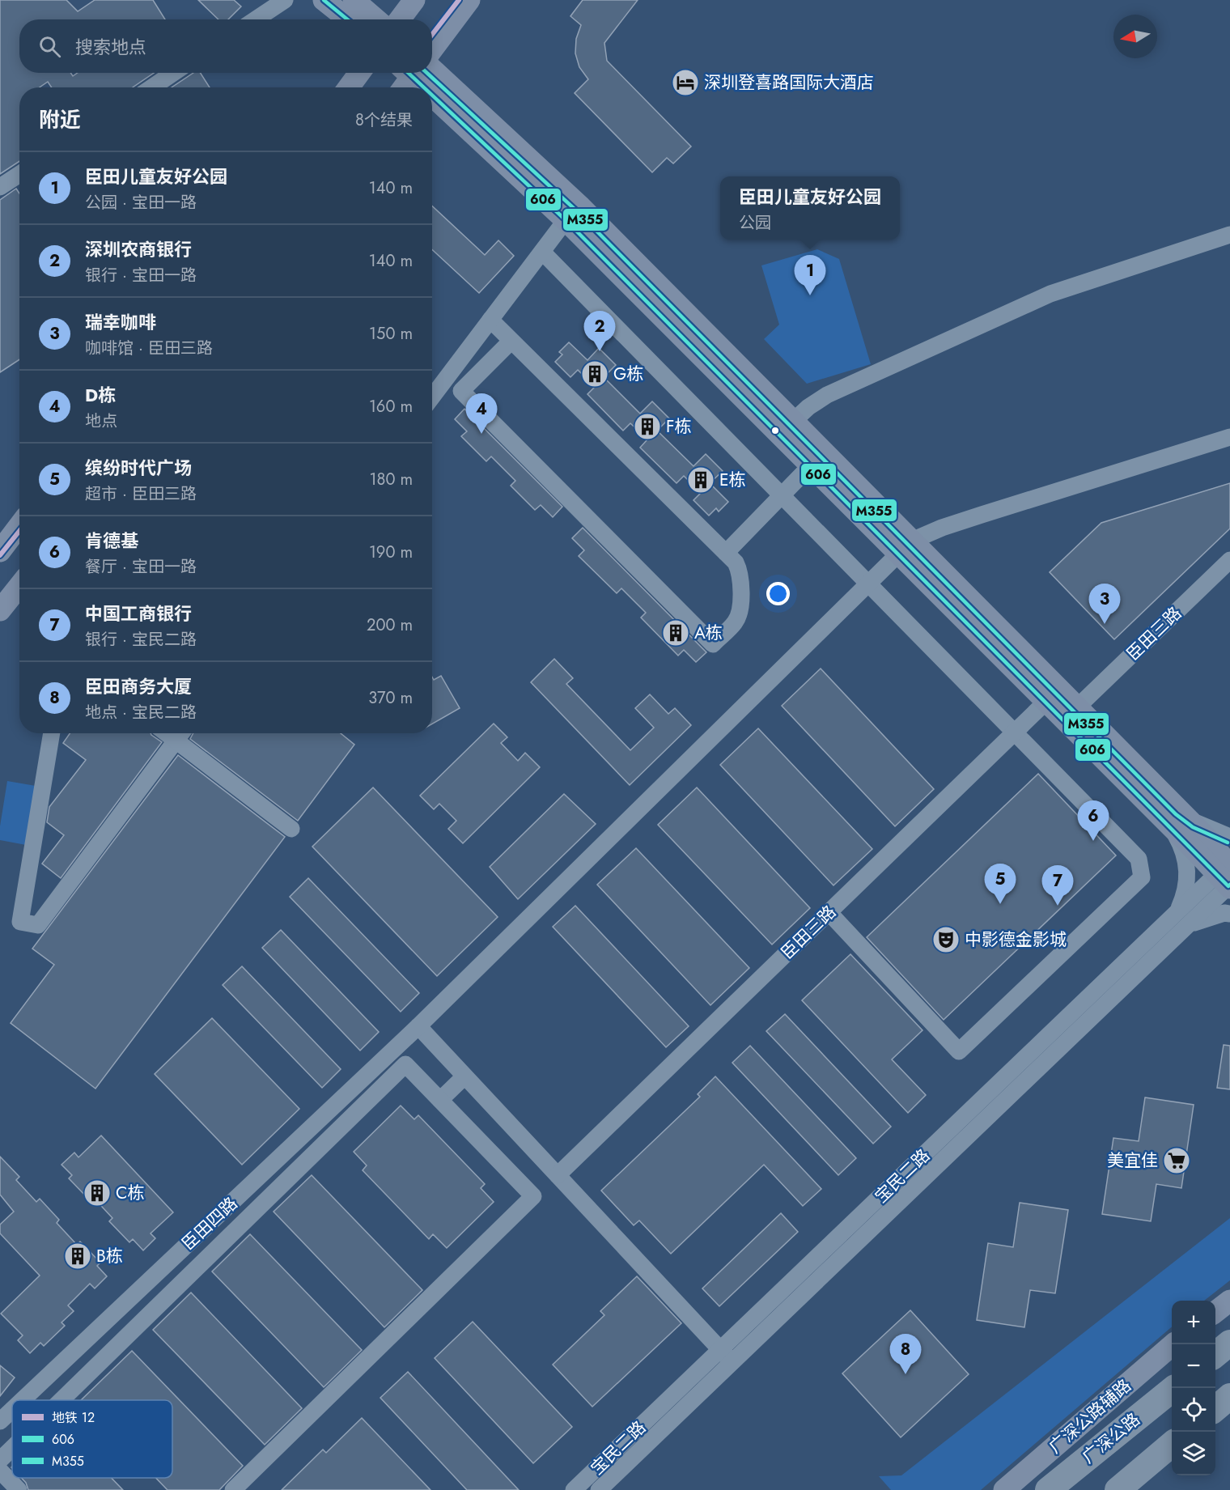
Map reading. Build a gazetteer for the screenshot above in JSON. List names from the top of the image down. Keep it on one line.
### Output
{"streets":{"highway":["广深公路"],"main road":["广深公路辅路"],"street":["臣田三路","宝民二路","臣田四路"]},"places":{"hotel":["深圳登喜路国际大酒店"],"building":["G栋","F栋","E栋","A栋","C栋","B栋"],"theatre":["中影德金影城"],"supermarket":["美宜佳"]},"lines":["metro line 12","transit line 606","transit line M355"],"legend":["地铁 12","606","M355"],"north":"left","page":{"search":"搜索地点","heading":["附近","8个结果"],"list":[{"mark":"1","name":"臣田儿童友好公园","note":"公园 · 宝田一路","value":"140 m"},{"mark":"2","name":"深圳农商银行","note":"银行 · 宝田一路","value":"140 m"},{"mark":"3","name":"瑞幸咖啡","note":"咖啡馆 · 臣田三路","value":"150 m"},{"mark":"4","name":"D栋","note":"地点","value":"160 m"},{"mark":"5","name":"缤纷时代广场","note":"超市 · 臣田三路","value":"180 m"},{"mark":"6","name":"肯德基","note":"餐厅 · 宝田一路","value":"190 m"},{"mark":"7","name":"中国工商银行","note":"银行 · 宝民二路","value":"200 m"},{"mark":"8","name":"臣田商务大厦","note":"地点 · 宝民二路","value":"370 m"}],"popup":["臣田儿童友好公园","公园"],"pins":["1","2","4","3","6","5","7","8"],"map_buttons":["+","−"]}}
